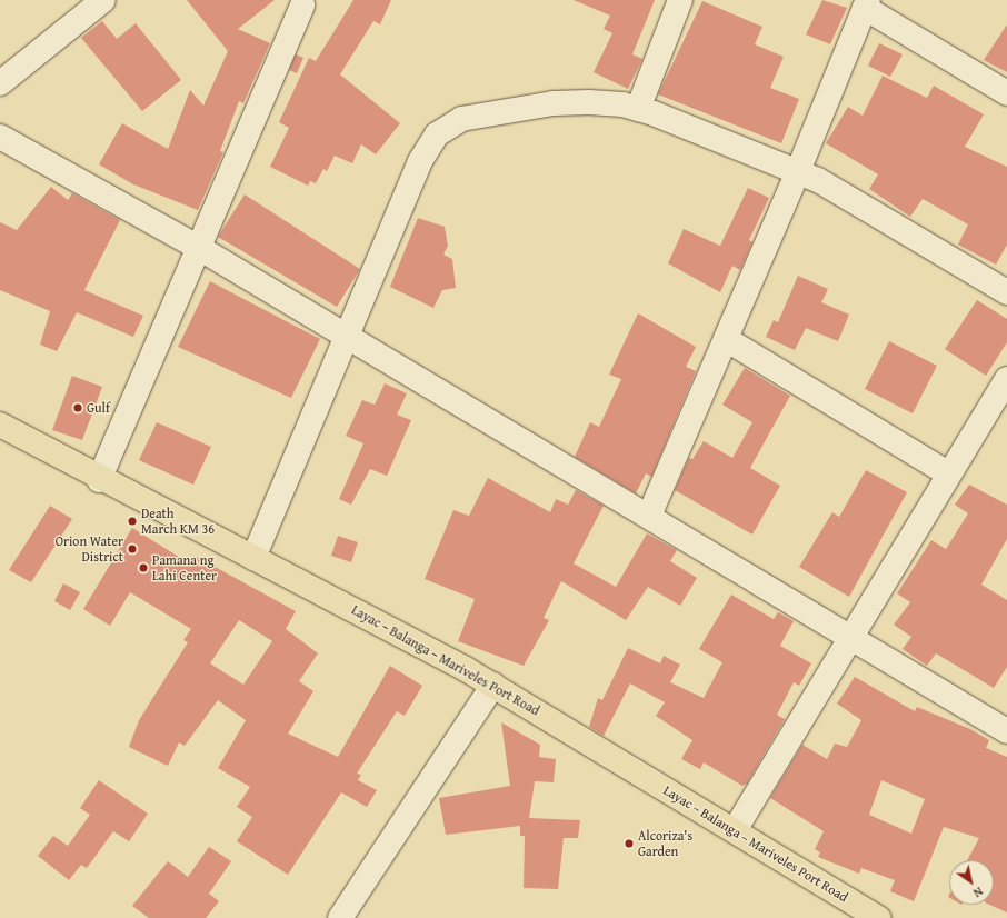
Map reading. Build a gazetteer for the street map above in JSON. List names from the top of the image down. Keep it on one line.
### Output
{"streets":{"main road":["Layac – Balanga – Mariveles Port Road"]},"places":["Gulf","Death March KM 36","Orion Water District","Pamana ng Lahi Center","Alcoriza's Garden"],"north":"bottom right"}
